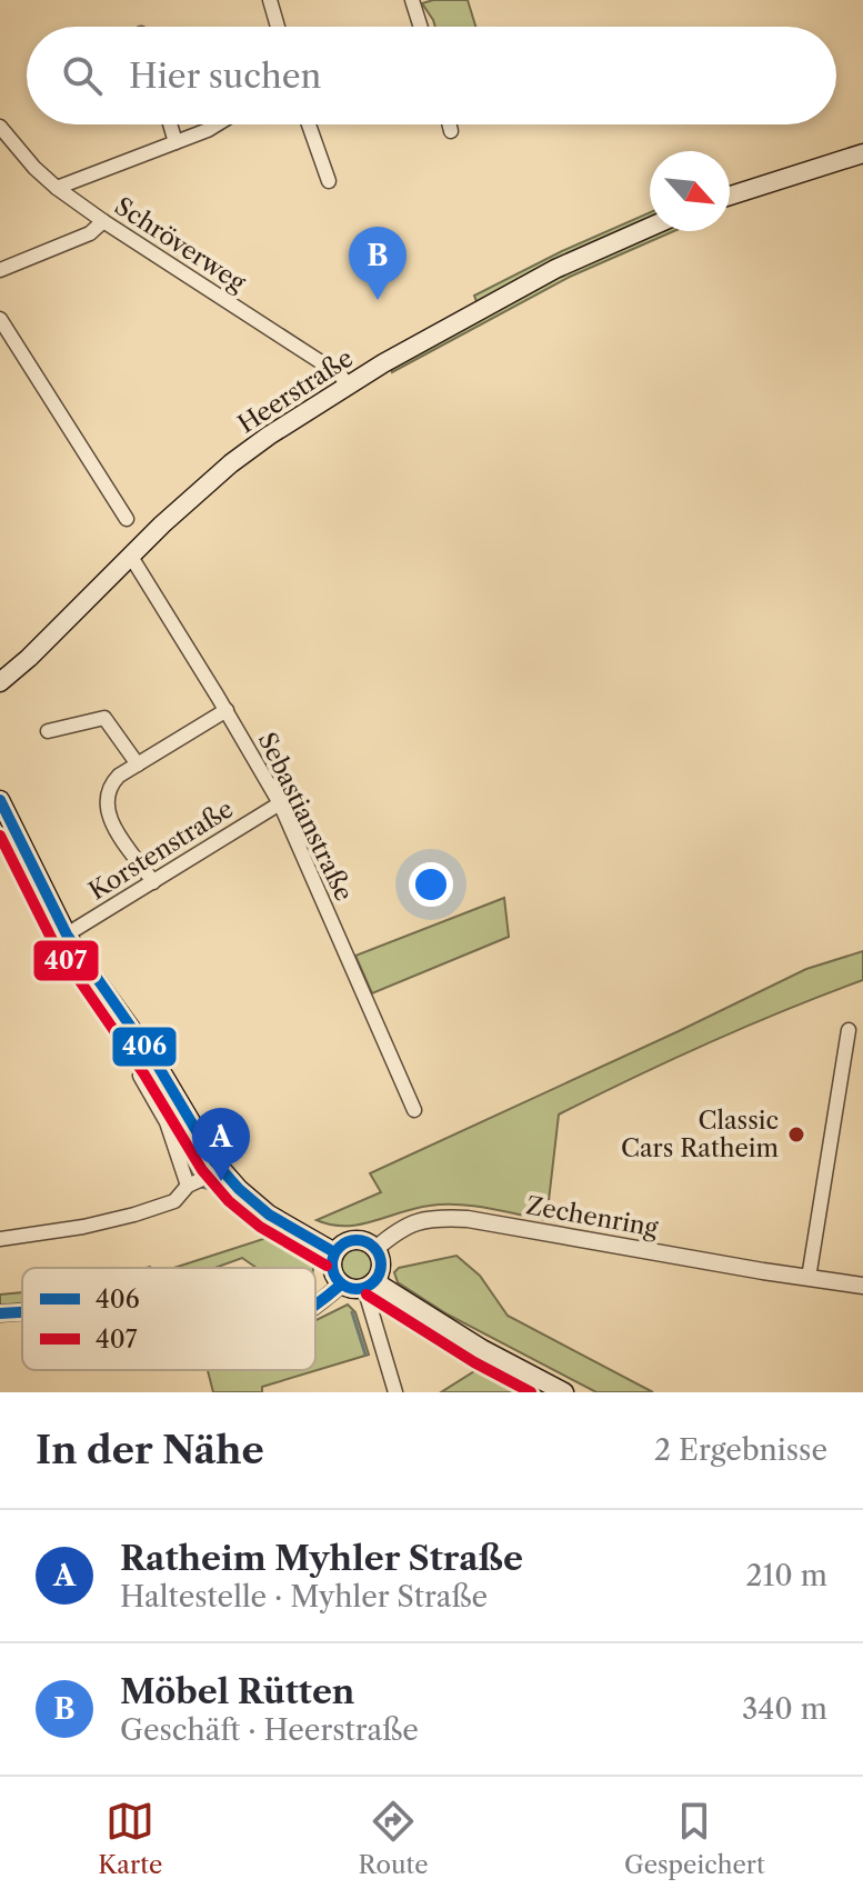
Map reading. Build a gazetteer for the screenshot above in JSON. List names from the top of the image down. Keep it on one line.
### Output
{"streets":{"main road":["Heerstraße"],"street":["Schröverweg","Sebastianstraße","Korstenstraße","Zechenring"]},"crossings":[["Schröverweg","Heerstraße"],["Heerstraße","Sebastianstraße"],["Sebastianstraße","Korstenstraße"]],"places":["Classic Cars Ratheim"],"lines":["transit line 406","transit line 407"],"legend":["406","407"],"north":"bottom right","page":{"search":"Hier suchen","pins":["B","A"],"heading":["In der Nähe","2 Ergebnisse"],"list":[{"mark":"A","name":"Ratheim Myhler Straße","note":"Haltestelle · Myhler Straße","value":"210 m"},{"mark":"B","name":"Möbel Rütten","note":"Geschäft · Heerstraße","value":"340 m"}],"nav":["Karte","Route","Gespeichert"]}}
